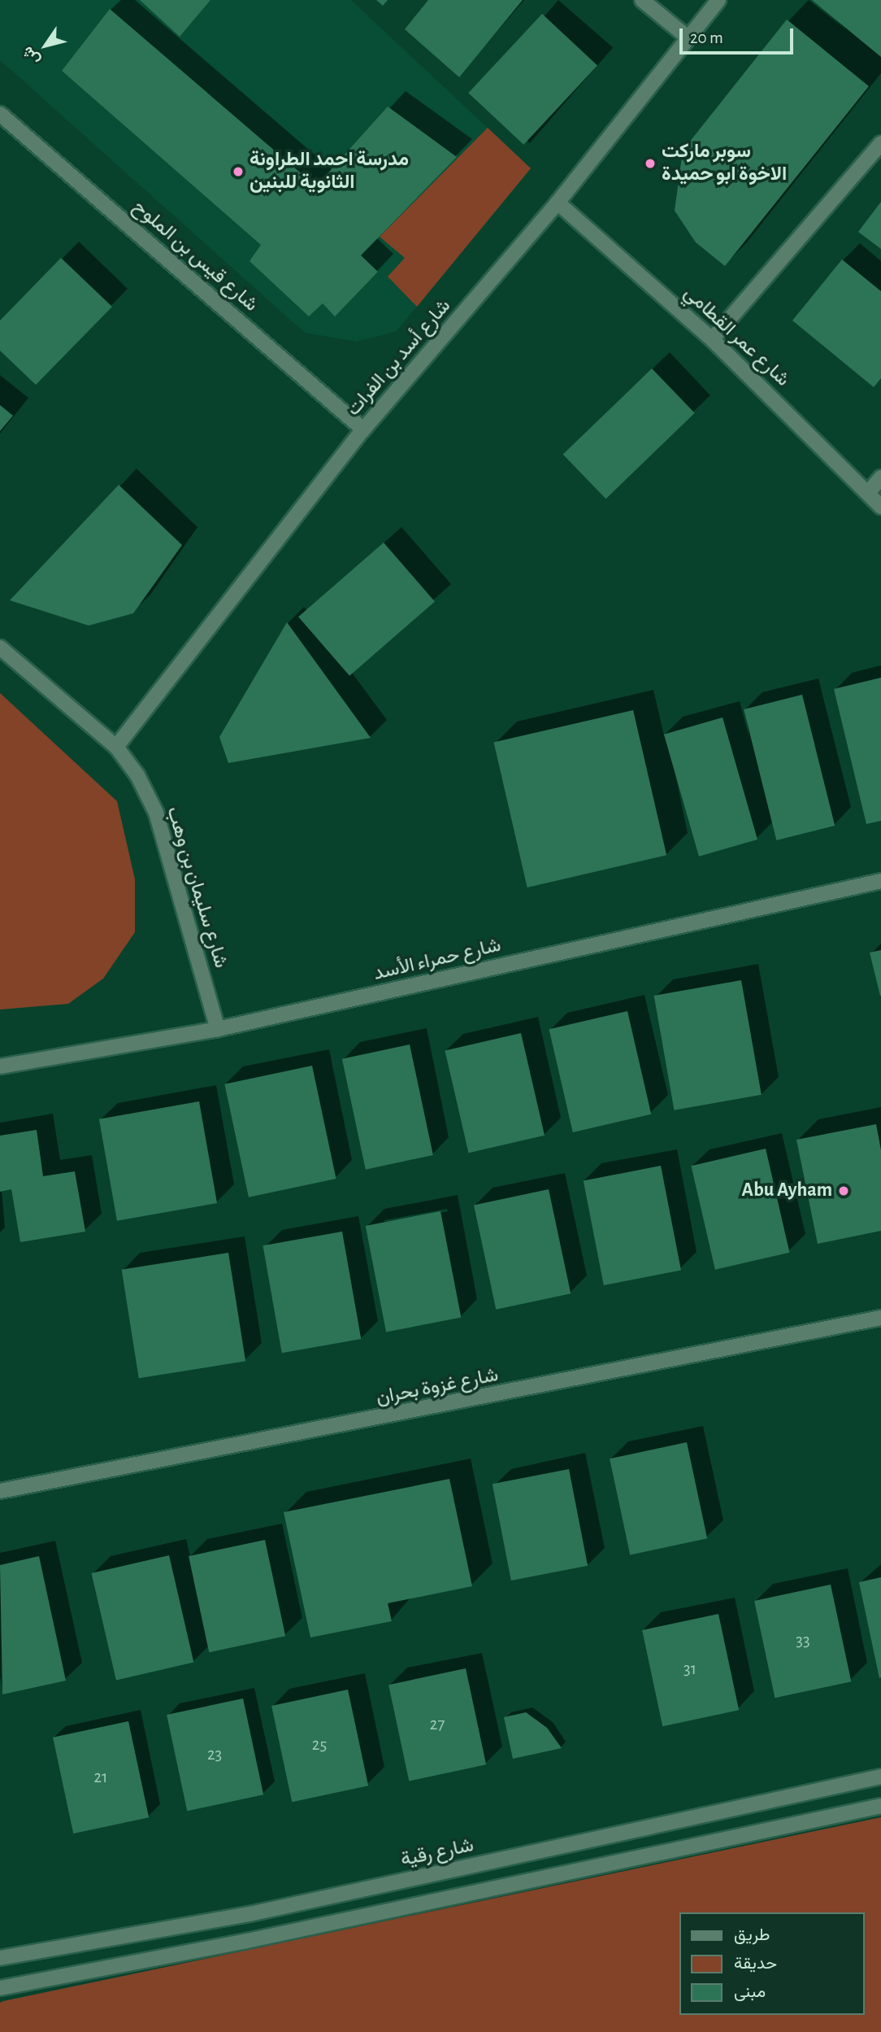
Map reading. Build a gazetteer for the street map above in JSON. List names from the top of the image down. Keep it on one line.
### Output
{"streets":{"street":["شارع قيس بن الملوح","شارع عمر القطامي","شارع أسد بن الفرات","شارع سليمان بن وهب","شارع حمراء الأسد","شارع غزوة بحران","شارع رقية"]},"crossings":[["شارع قيس بن الملوح","شارع أسد بن الفرات"],["شارع عمر القطامي","شارع أسد بن الفرات"],["شارع أسد بن الفرات","شارع سليمان بن وهب"],["شارع سليمان بن وهب","شارع حمراء الأسد"]],"places":["سوبر ماركت الاخوة ابو حميدة","مدرسة احمد الطراونة الثانوية للبنين","Abu Ayham"],"house_numbers":["33","31","27","25","23","21"],"legend":["طريق","حديقة","مبنى"],"scale_bar":"20 m","north":"bottom left"}
